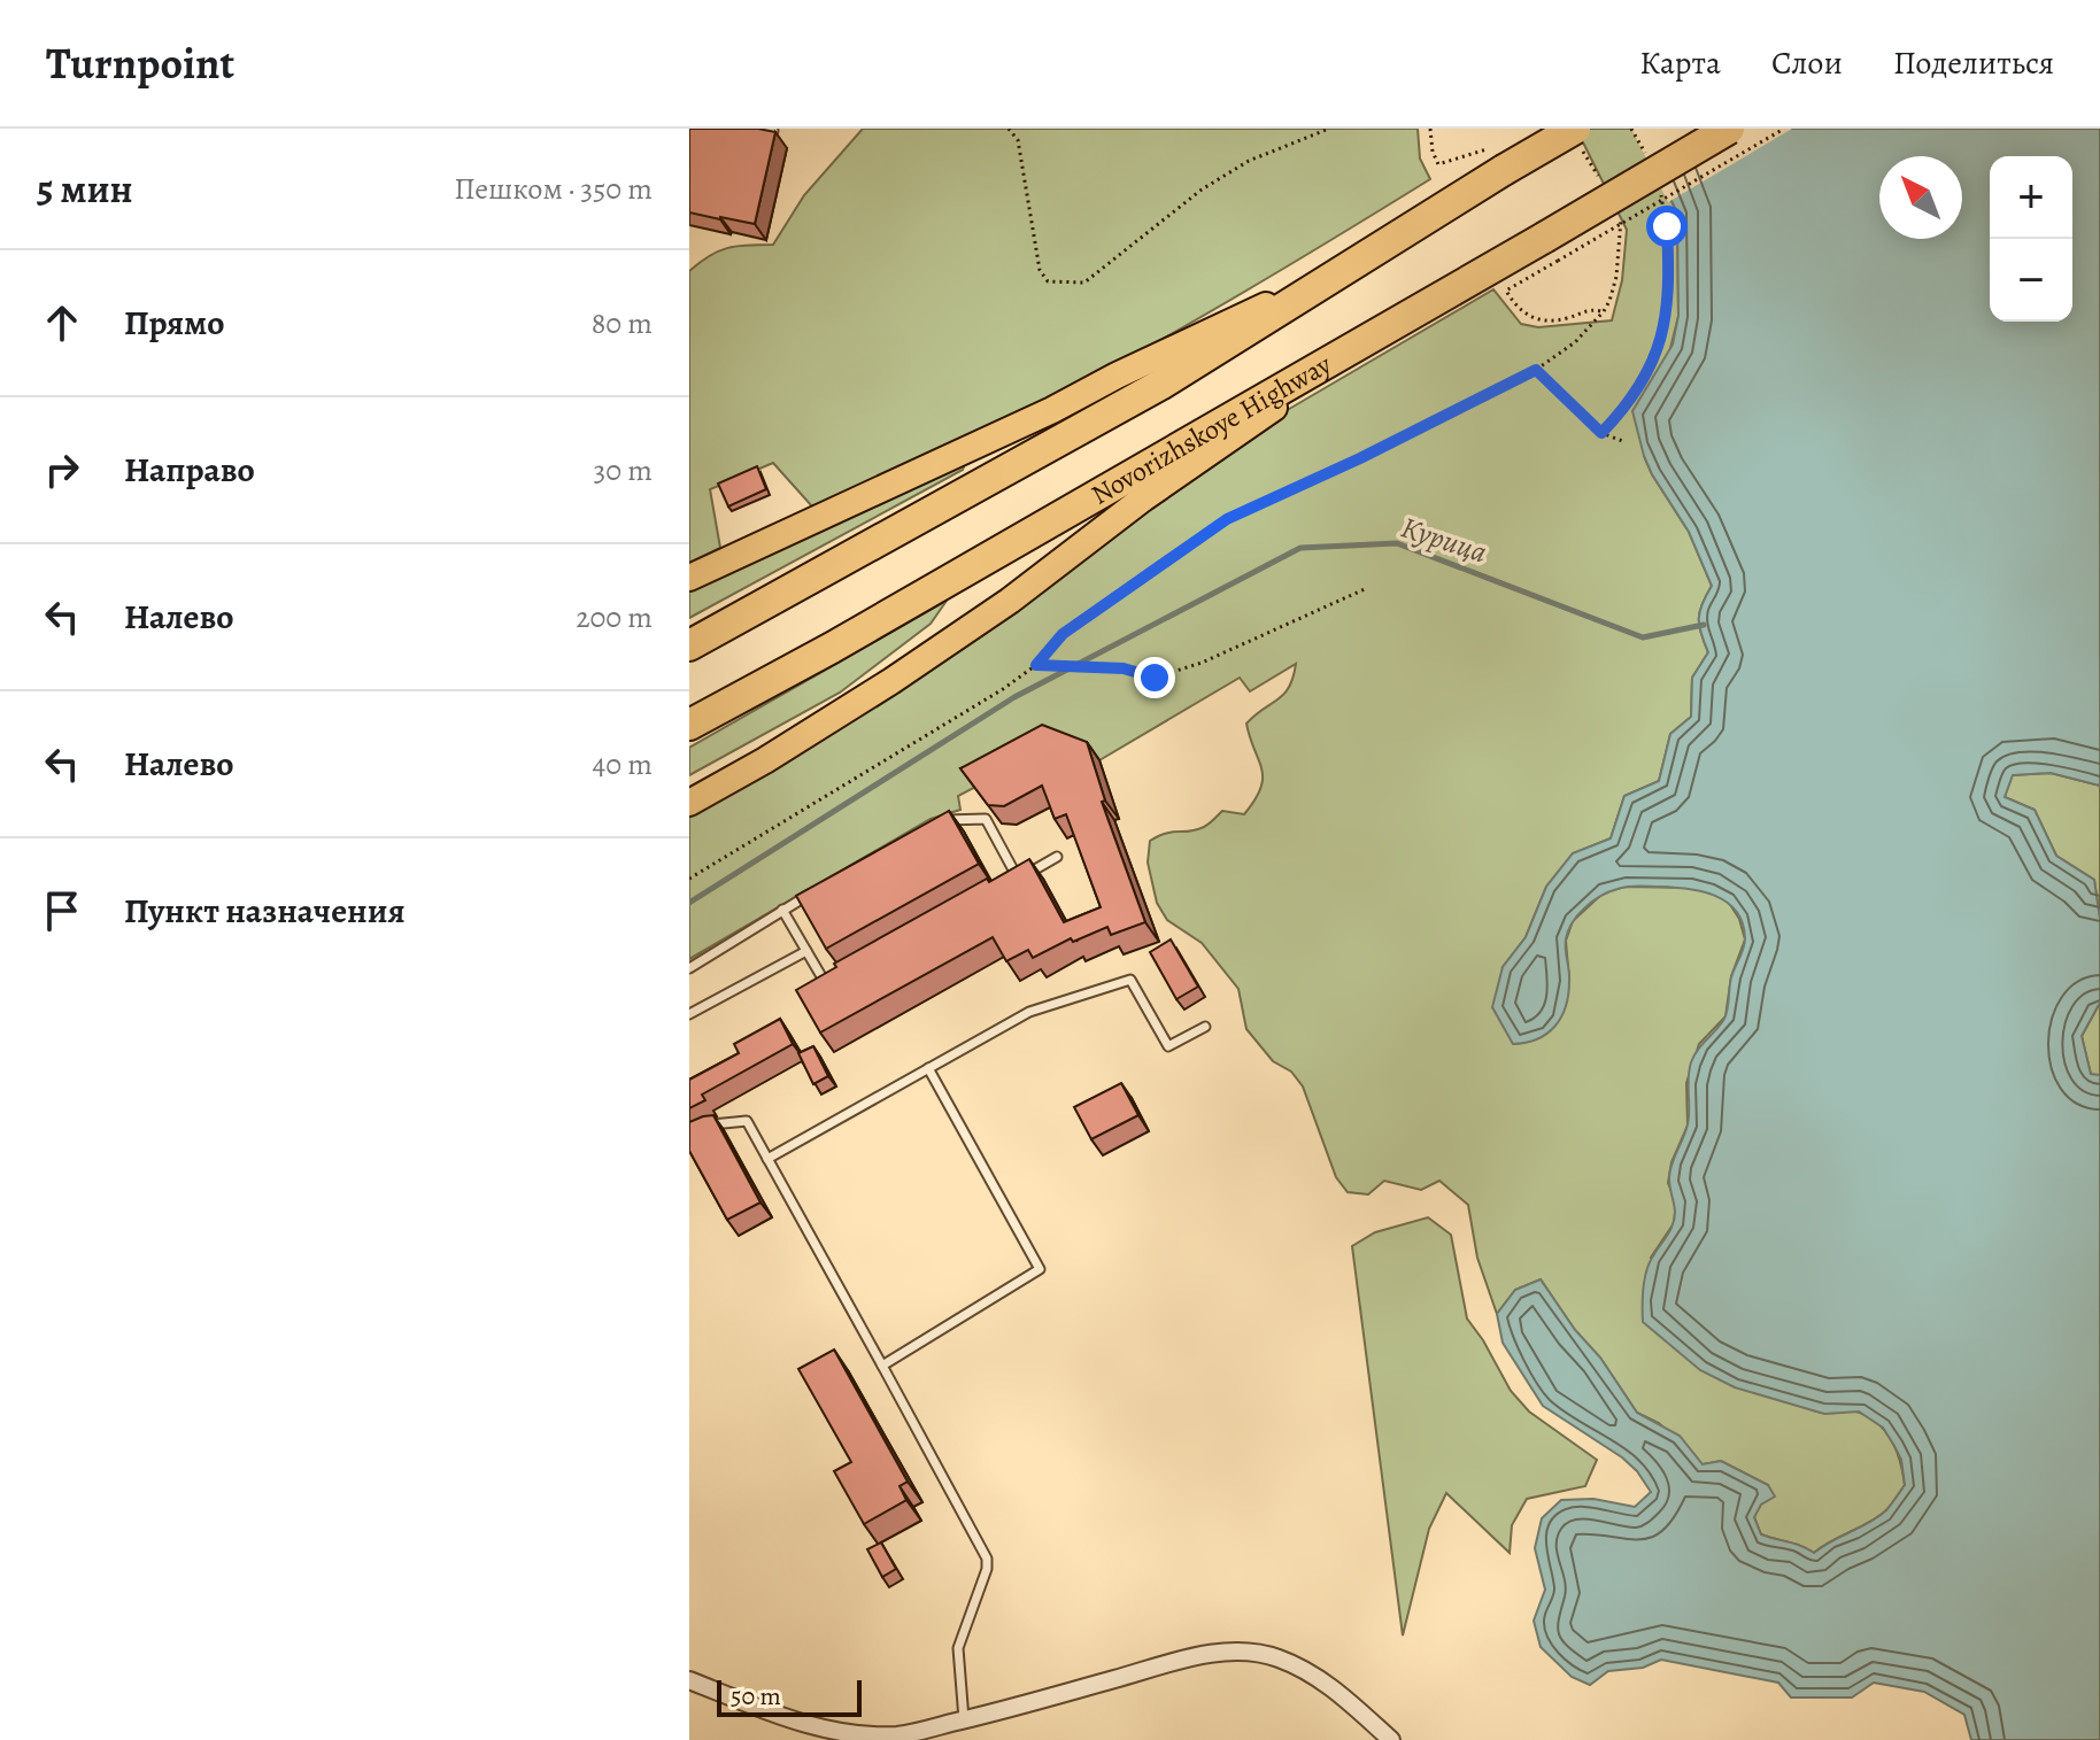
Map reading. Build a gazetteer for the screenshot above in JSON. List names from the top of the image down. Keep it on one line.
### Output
{"streets":{"highway":["Novorizhskoye Highway"]},"water":["Курица"],"scale_bar":"50 m","north":"top left","page":{"header":"Turnpoint","nav":["Карта","Слои","Поделиться"],"heading":["5 мин","Пешком · 350 m"],"map_buttons":["+","−"],"list":[["Прямо","80 m"],["Направо","30 m"],["Налево","200 m"],["Налево","40 m"],"Пункт назначения"],"scale":"50 m"}}
